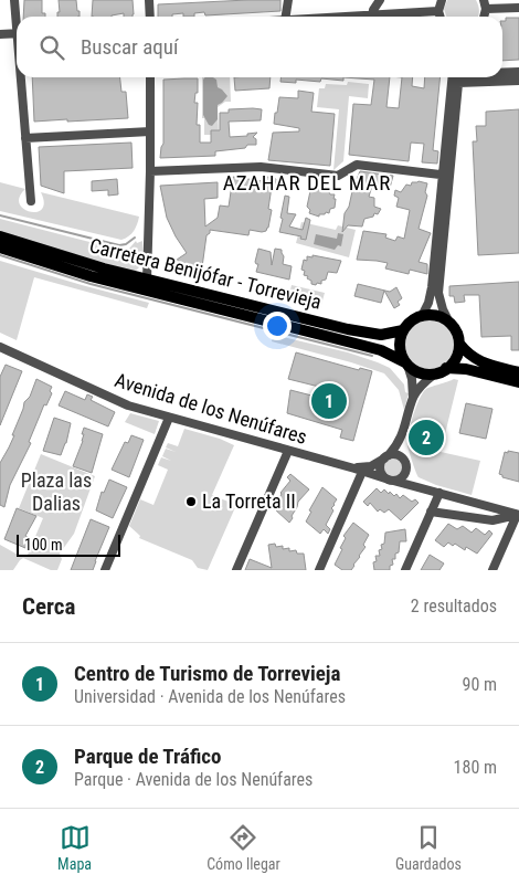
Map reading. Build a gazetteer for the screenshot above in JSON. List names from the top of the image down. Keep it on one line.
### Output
{"streets":{"main road":["Carretera Benijófar - Torrevieja"],"street":["Avenida de los Nenúfares"]},"districts":["AZAHAR DEL MAR"],"parks":["Plaza las Dalias"],"places":["La Torreta II"],"scale_bar":"100 m","page":{"search":"Buscar aquí","pins":["1","2"],"scale":"100 m","heading":["Cerca","2 resultados"],"list":[{"mark":"1","name":"Centro de Turismo de Torrevieja","note":"Universidad · Avenida de los Nenúfares","value":"90 m"},{"mark":"2","name":"Parque de Tráfico","note":"Parque · Avenida de los Nenúfares","value":"180 m"}],"nav":["Mapa","Cómo llegar","Guardados"]}}
